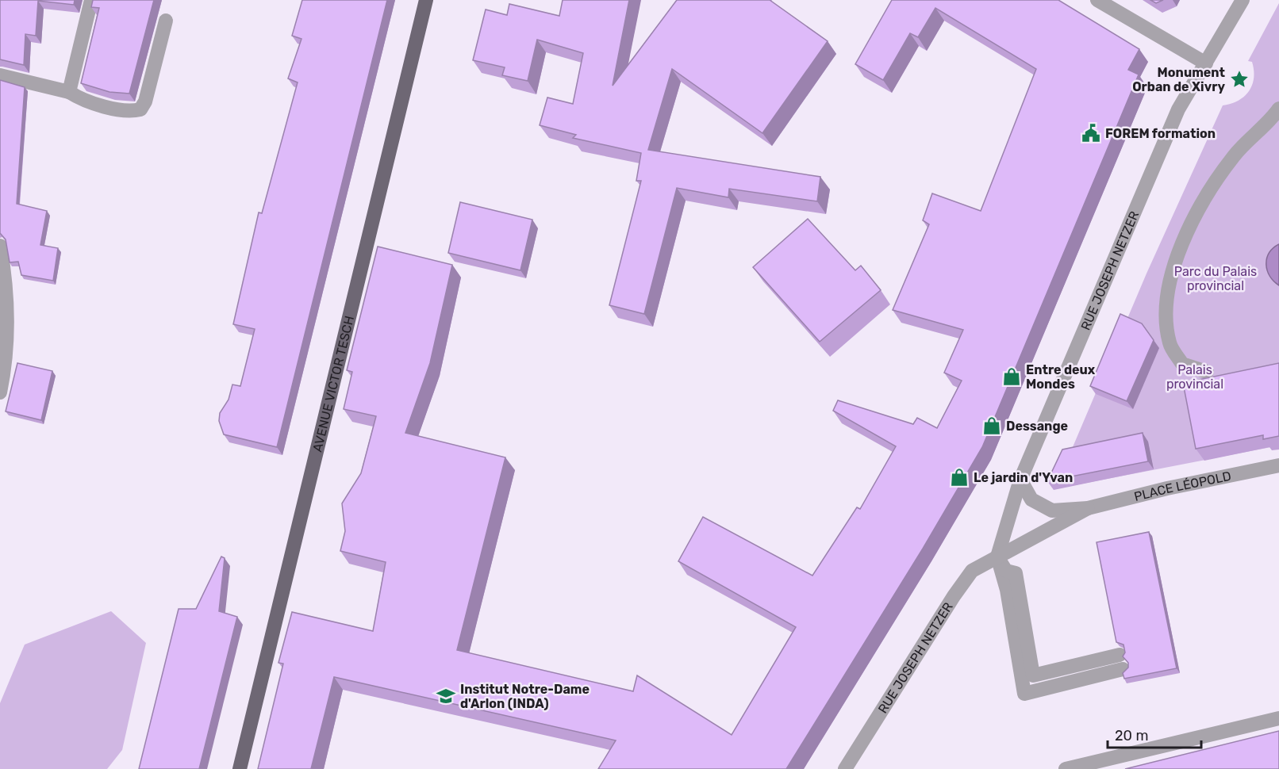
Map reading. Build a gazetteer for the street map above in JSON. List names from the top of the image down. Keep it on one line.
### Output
{"streets":{"main road":["AVENUE VICTOR TESCH"],"street":["RUE JOSEPH NETZER","PLACE LÉOPOLD"]},"crossings":[["RUE JOSEPH NETZER","PLACE LÉOPOLD"]],"parks":["Parc du Palais provincial","Palais provincial"],"places":{"place":["Monument Orban de Xivry"],"public building":["FOREM formation"],"shop":["Entre deux Mondes","Dessange","Le jardin d'Yvan"],"school or university":["Institut Notre-Dame d'Arlon (INDA)"]},"scale_bar":"20 m"}
